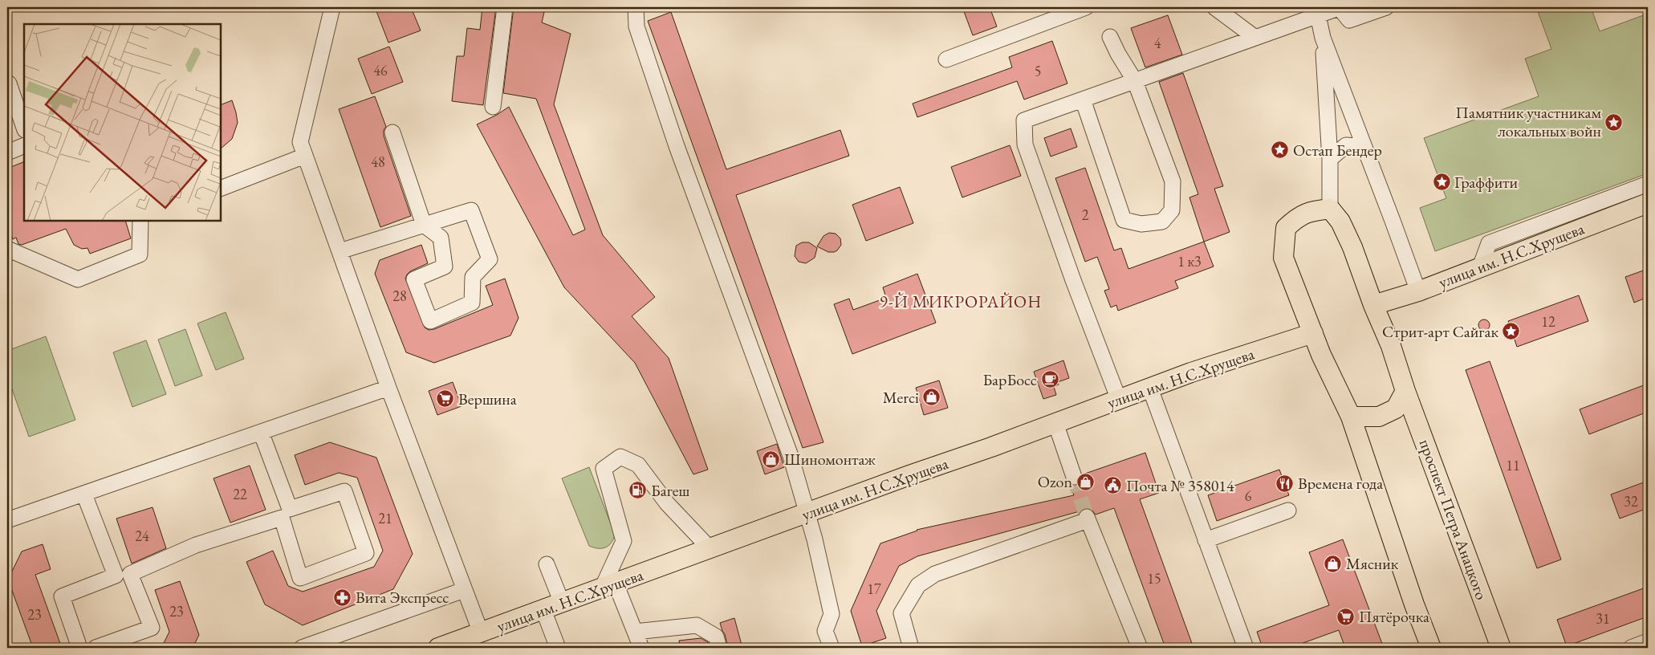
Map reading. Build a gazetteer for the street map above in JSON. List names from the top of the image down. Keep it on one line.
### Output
{"streets":{"main road":["улица им. Н.С.Хрущева","проспект Петра Анацкого"]},"crossings":[["улица им. Н.С.Хрущева","проспект Петра Анацкого"]],"districts":["9-Й МИКРОРАЙОН"],"places":{"place":["Памятник участникам локальных войн","Остап Бендер","Граффити","Стрит-арт Сайгак"],"cafe":["БарБосс"],"shop":["Merci","Шиномонтаж","Ozon","Мясник"],"supermarket":["Вершина","Пятёрочка"],"restaurant":["Времена года"],"public building":["Почта № 358014"],"fuel station":["Багеш"],"pharmacy":["Вита Экспресс"]},"house_numbers":["4","46","5","48","2","1 к3","28","12","11","22","6","32","21","24","15","17","23","23","31"]}
